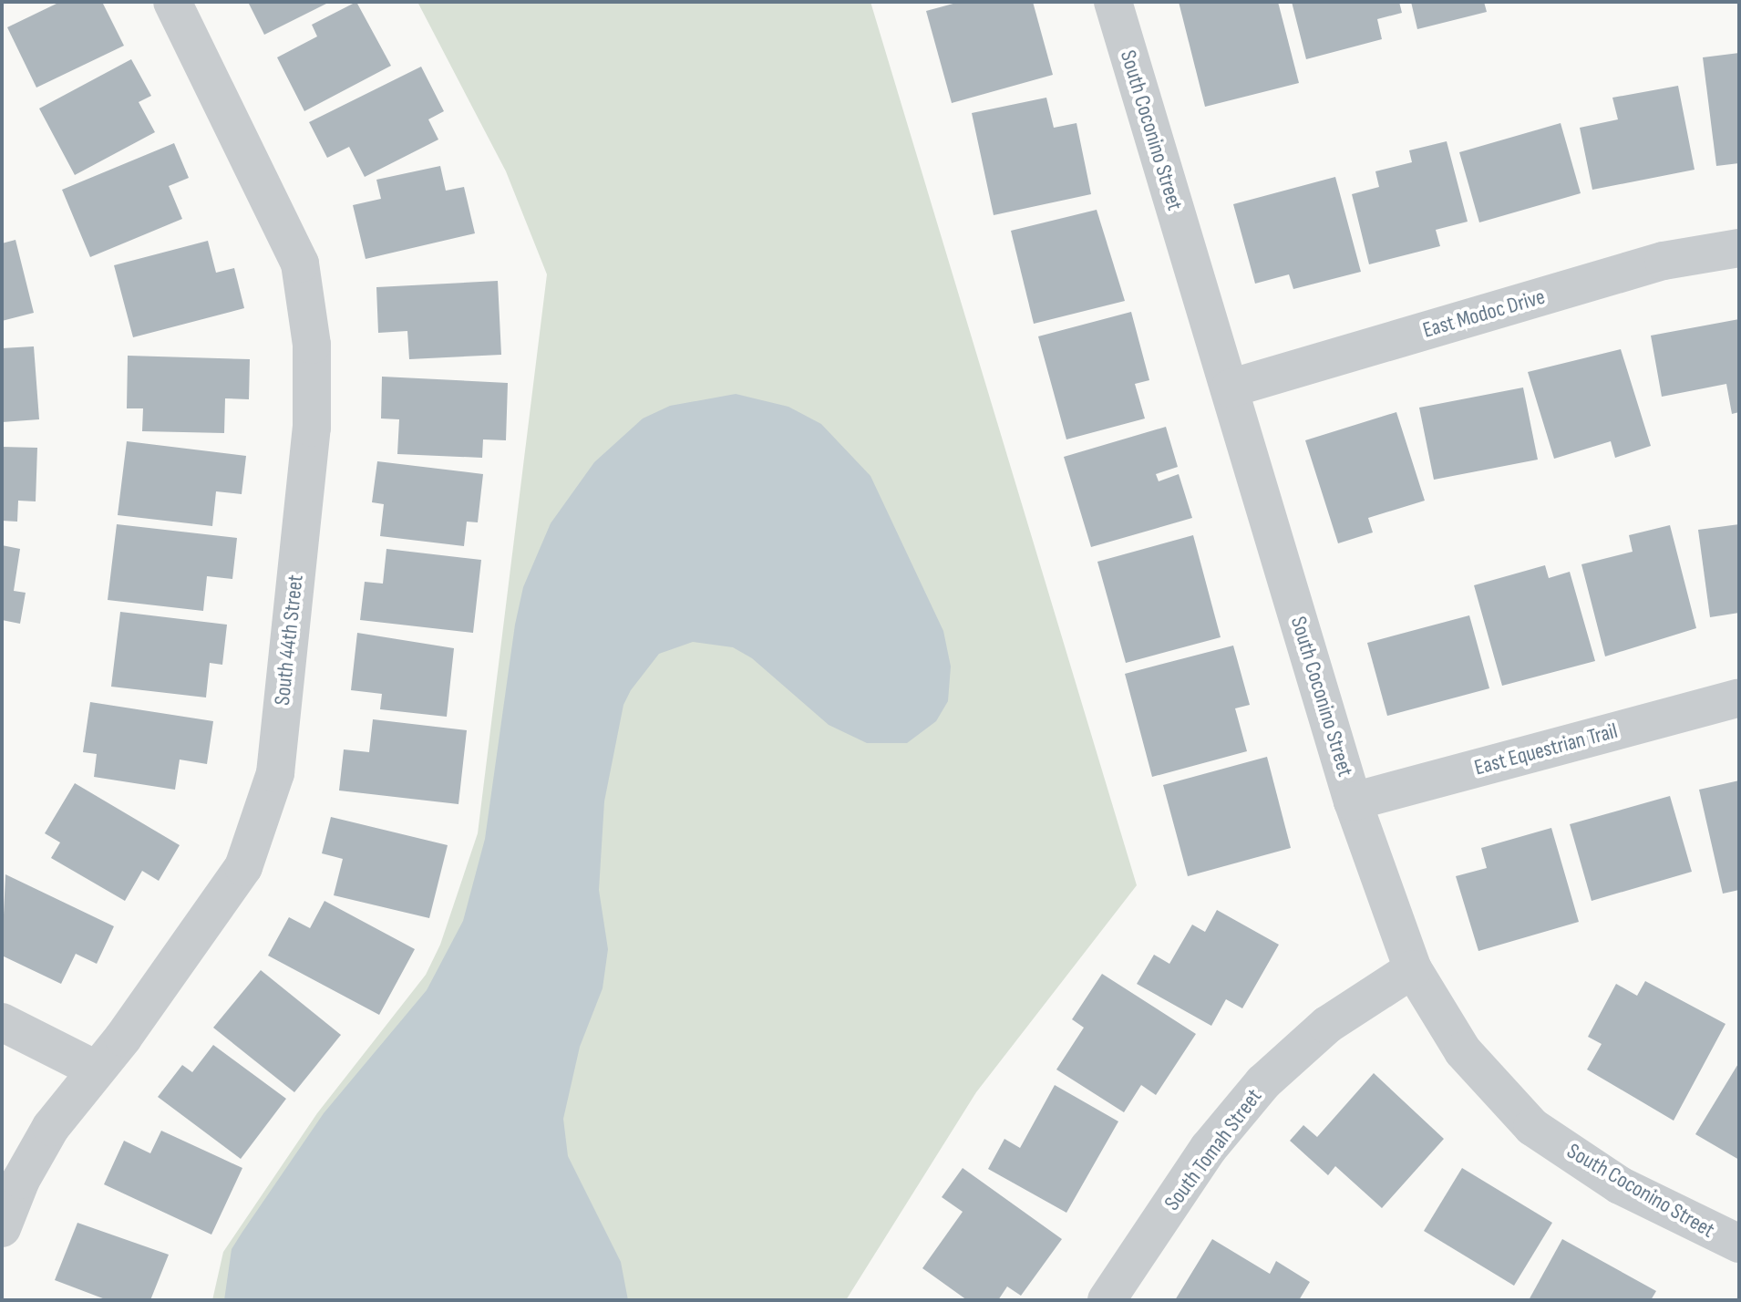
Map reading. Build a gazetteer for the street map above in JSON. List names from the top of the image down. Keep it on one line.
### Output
{"streets":{"street":["South Coconino Street","East Modoc Drive","South 44th Street","East Equestrian Trail","South Tomah Street"]},"crossings":[["South Coconino Street","East Modoc Drive"],["South Coconino Street","East Equestrian Trail"],["South Coconino Street","South Tomah Street"]]}
